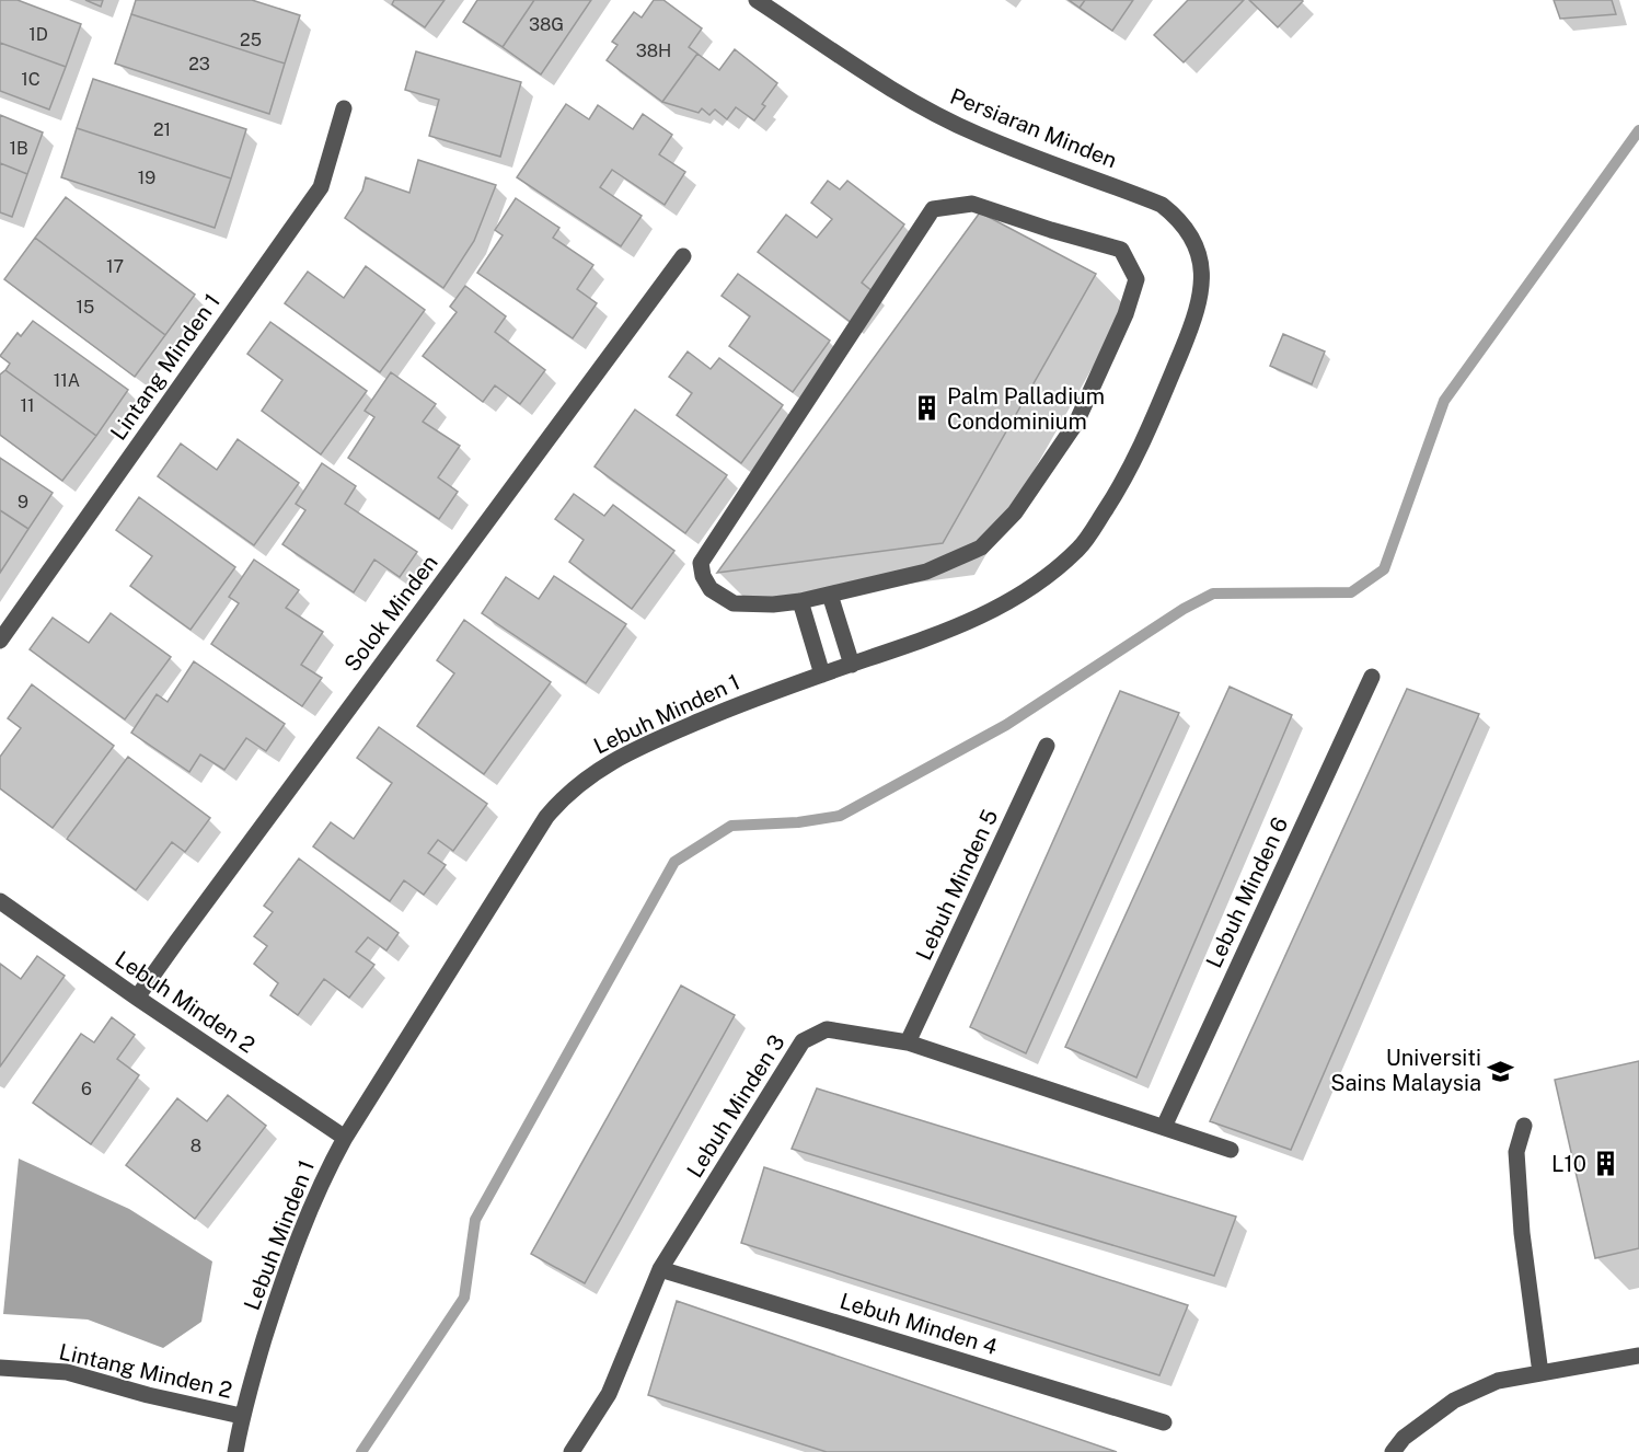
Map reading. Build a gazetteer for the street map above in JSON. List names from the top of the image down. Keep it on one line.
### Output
{"streets":{"street":["Persiaran Minden","Lintang Minden 1","Solok Minden","Lebuh Minden 1","Lebuh Minden 5","Lebuh Minden 6","Lebuh Minden 2","Lebuh Minden 3","Lebuh Minden 4","Lintang Minden 2"]},"crossings":[["Persiaran Minden","Lebuh Minden 1"],["Solok Minden","Lebuh Minden 2"],["Lebuh Minden 1","Lebuh Minden 2"],["Lebuh Minden 1","Lintang Minden 2"],["Lebuh Minden 5","Lebuh Minden 3"],["Lebuh Minden 6","Lebuh Minden 3"],["Lebuh Minden 3","Lebuh Minden 4"]],"places":{"building":["Palm Palladium Condominium","L10"],"school or university":["Universiti Sains Malaysia"]},"house_numbers":["38G","1D","25","38H","23","1C","21","1B","19","17","15","11A","11","9","6","8"]}
